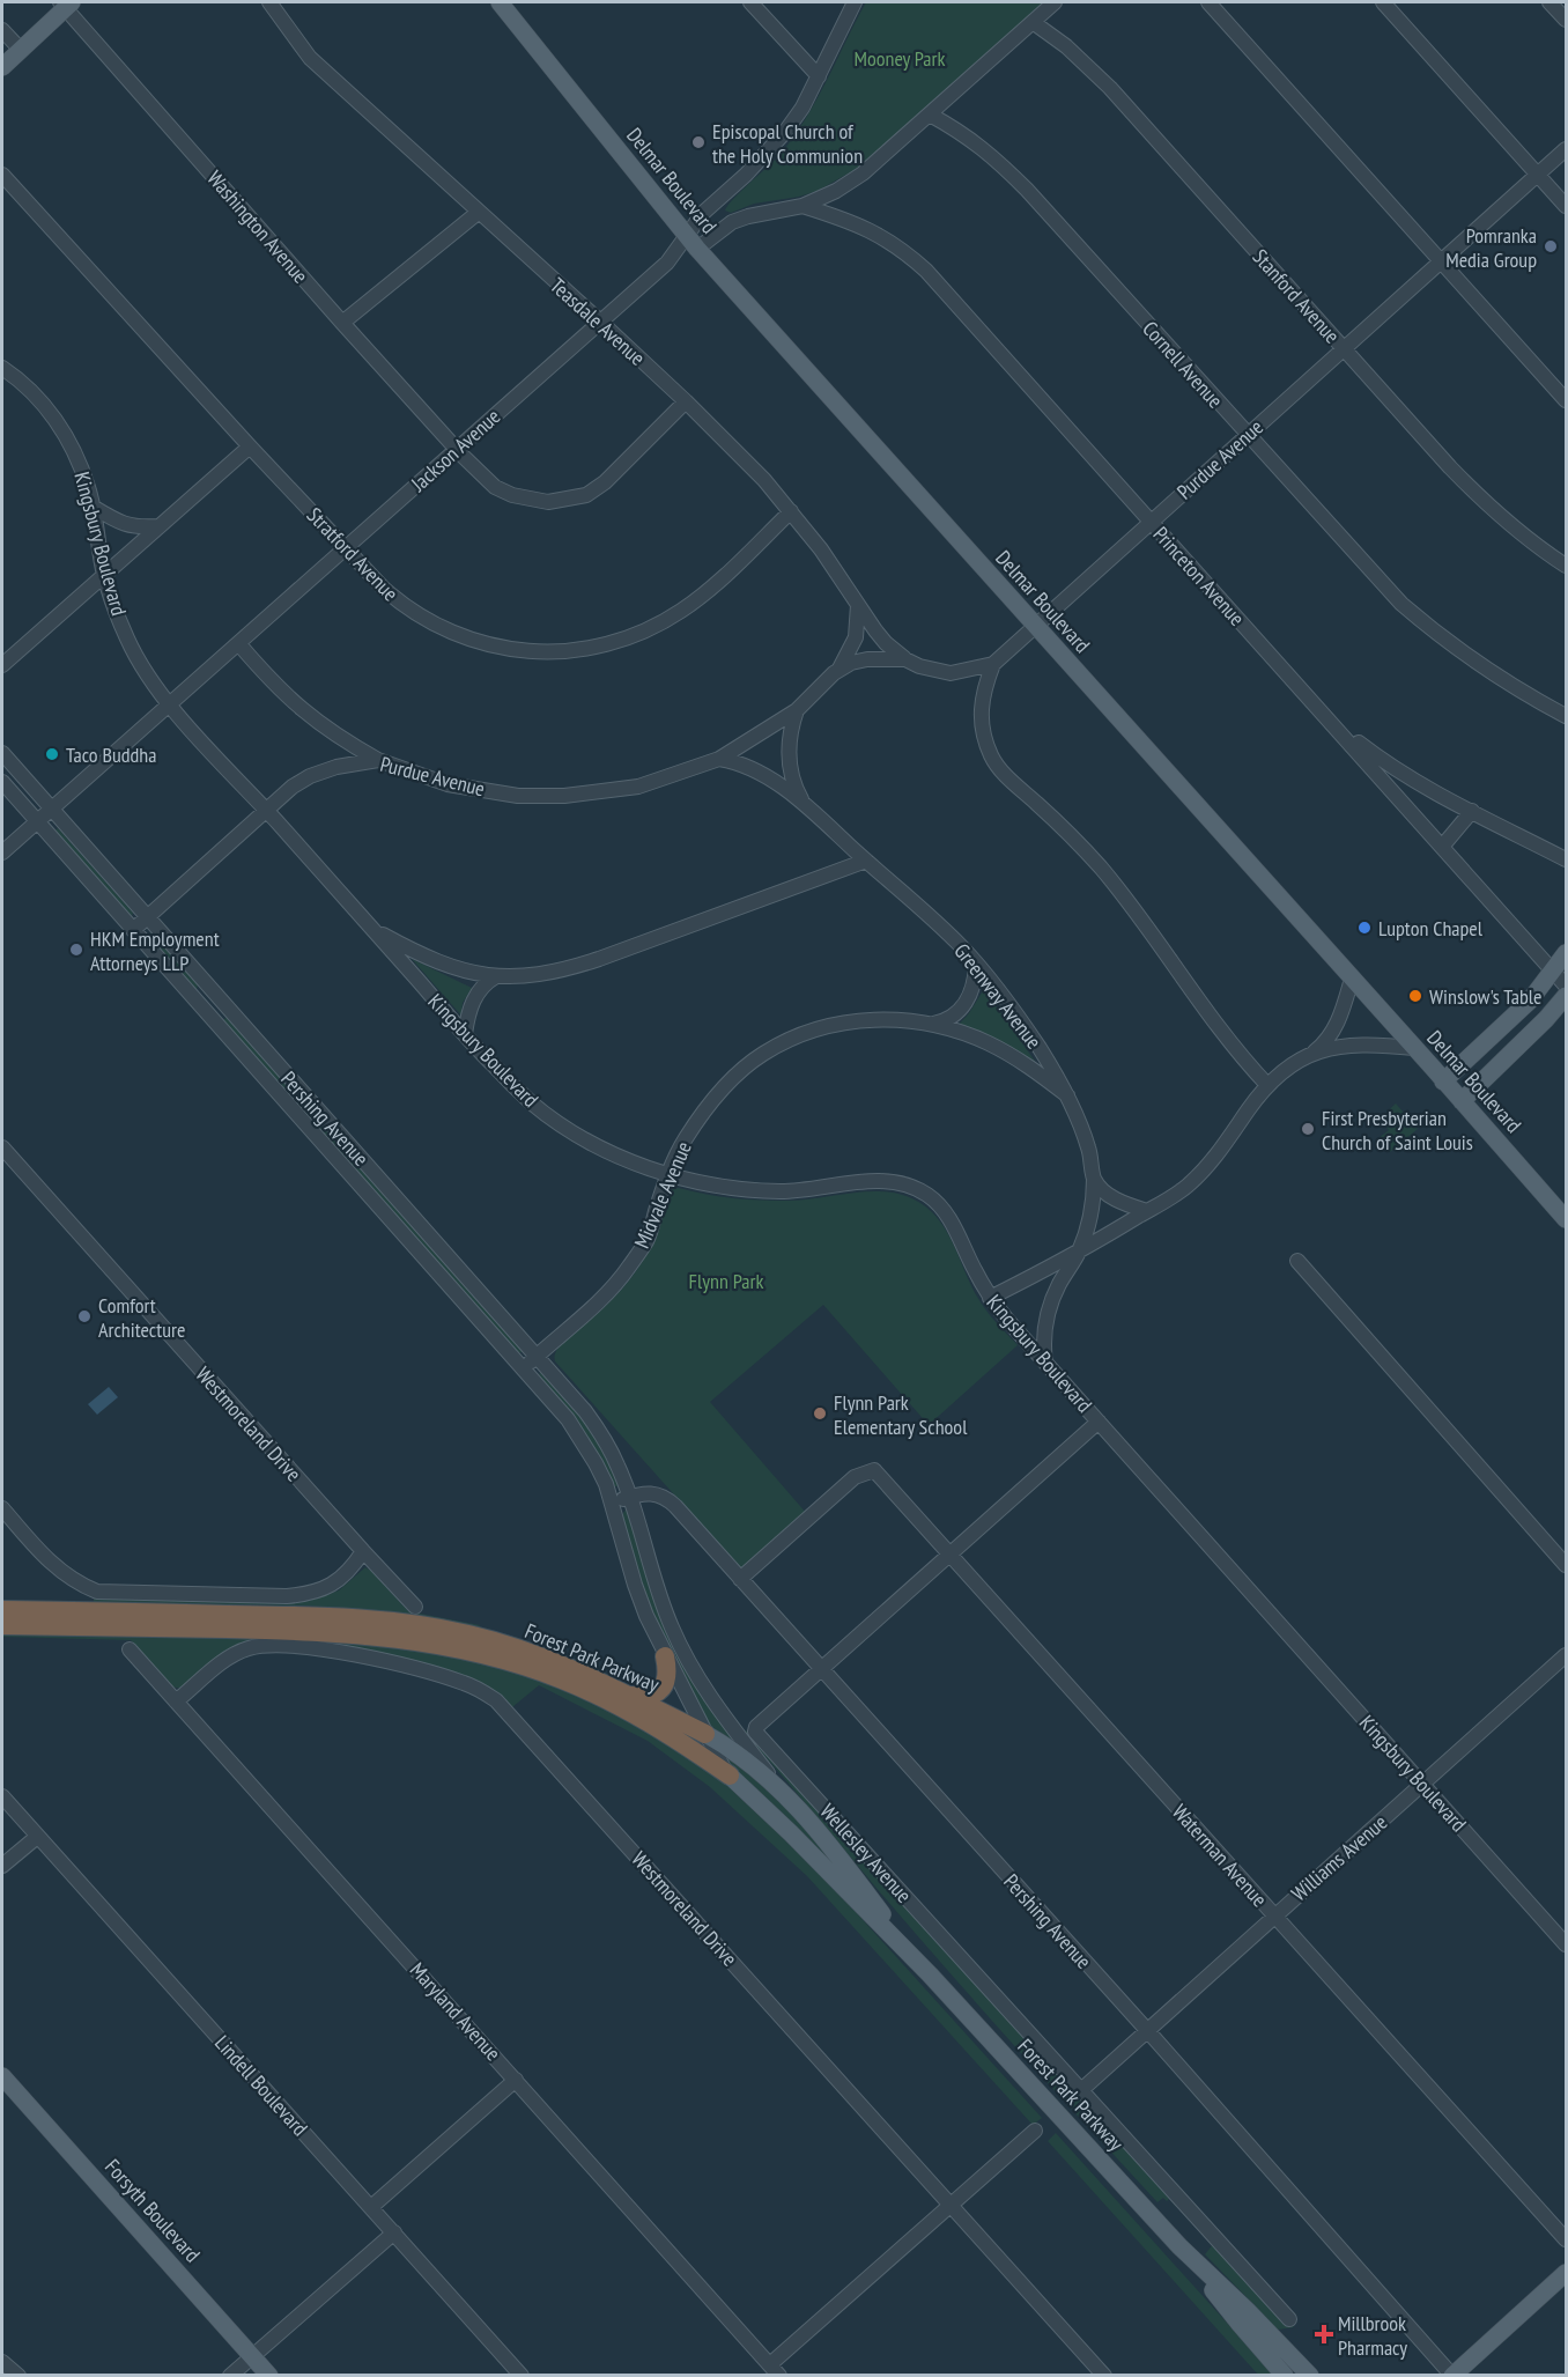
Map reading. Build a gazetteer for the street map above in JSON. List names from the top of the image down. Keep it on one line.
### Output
{"streets":{"highway":["Forest Park Parkway"],"main road":["Delmar Boulevard","Forsyth Boulevard"],"street":["Washington Avenue","Stanford Avenue","Teasdale Avenue","Cornell Avenue","Jackson Avenue","Purdue Avenue","Kingsbury Boulevard","Stratford Avenue","Princeton Avenue","Greenway Avenue","Pershing Avenue","Midvale Avenue","Westmoreland Drive","Wellesley Avenue","Waterman Avenue","Williams Avenue","Maryland Avenue","Lindell Boulevard"]},"crossings":[["Delmar Boulevard","Jackson Avenue"],["Delmar Boulevard","Purdue Avenue"],["Washington Avenue","Teasdale Avenue"],["Washington Avenue","Jackson Avenue"],["Stanford Avenue","Purdue Avenue"],["Teasdale Avenue","Jackson Avenue"],["Teasdale Avenue","Purdue Avenue"],["Teasdale Avenue","Stratford Avenue"],["Cornell Avenue","Purdue Avenue"],["Jackson Avenue","Kingsbury Boulevard"],["Jackson Avenue","Stratford Avenue"],["Jackson Avenue","Pershing Avenue"],["Purdue Avenue","Kingsbury Boulevard"],["Purdue Avenue","Princeton Avenue"],["Purdue Avenue","Greenway Avenue"],["Purdue Avenue","Pershing Avenue"],["Kingsbury Boulevard","Greenway Avenue"],["Kingsbury Boulevard","Midvale Avenue"],["Kingsbury Boulevard","Wellesley Avenue"],["Kingsbury Boulevard","Williams Avenue"],["Greenway Avenue","Midvale Avenue"],["Pershing Avenue","Midvale Avenue"],["Pershing Avenue","Forest Park Parkway"],["Pershing Avenue","Wellesley Avenue"],["Pershing Avenue","Waterman Avenue"],["Pershing Avenue","Williams Avenue"],["Westmoreland Drive","Maryland Avenue"],["Wellesley Avenue","Waterman Avenue"],["Wellesley Avenue","Williams Avenue"],["Waterman Avenue","Williams Avenue"]],"parks":["Mooney Park","Flynn Park"],"places":{"other":["Episcopal Church of the Holy Communion","Pomranka Media Group","Taco Buddha","Lupton Chapel","HKM Employment Attorneys LLP","Winslow's Table","First Presbyterian Church of Saint Louis","Comfort Architecture","Flynn Park Elementary School"],"health":["Millbrook Pharmacy"]}}
